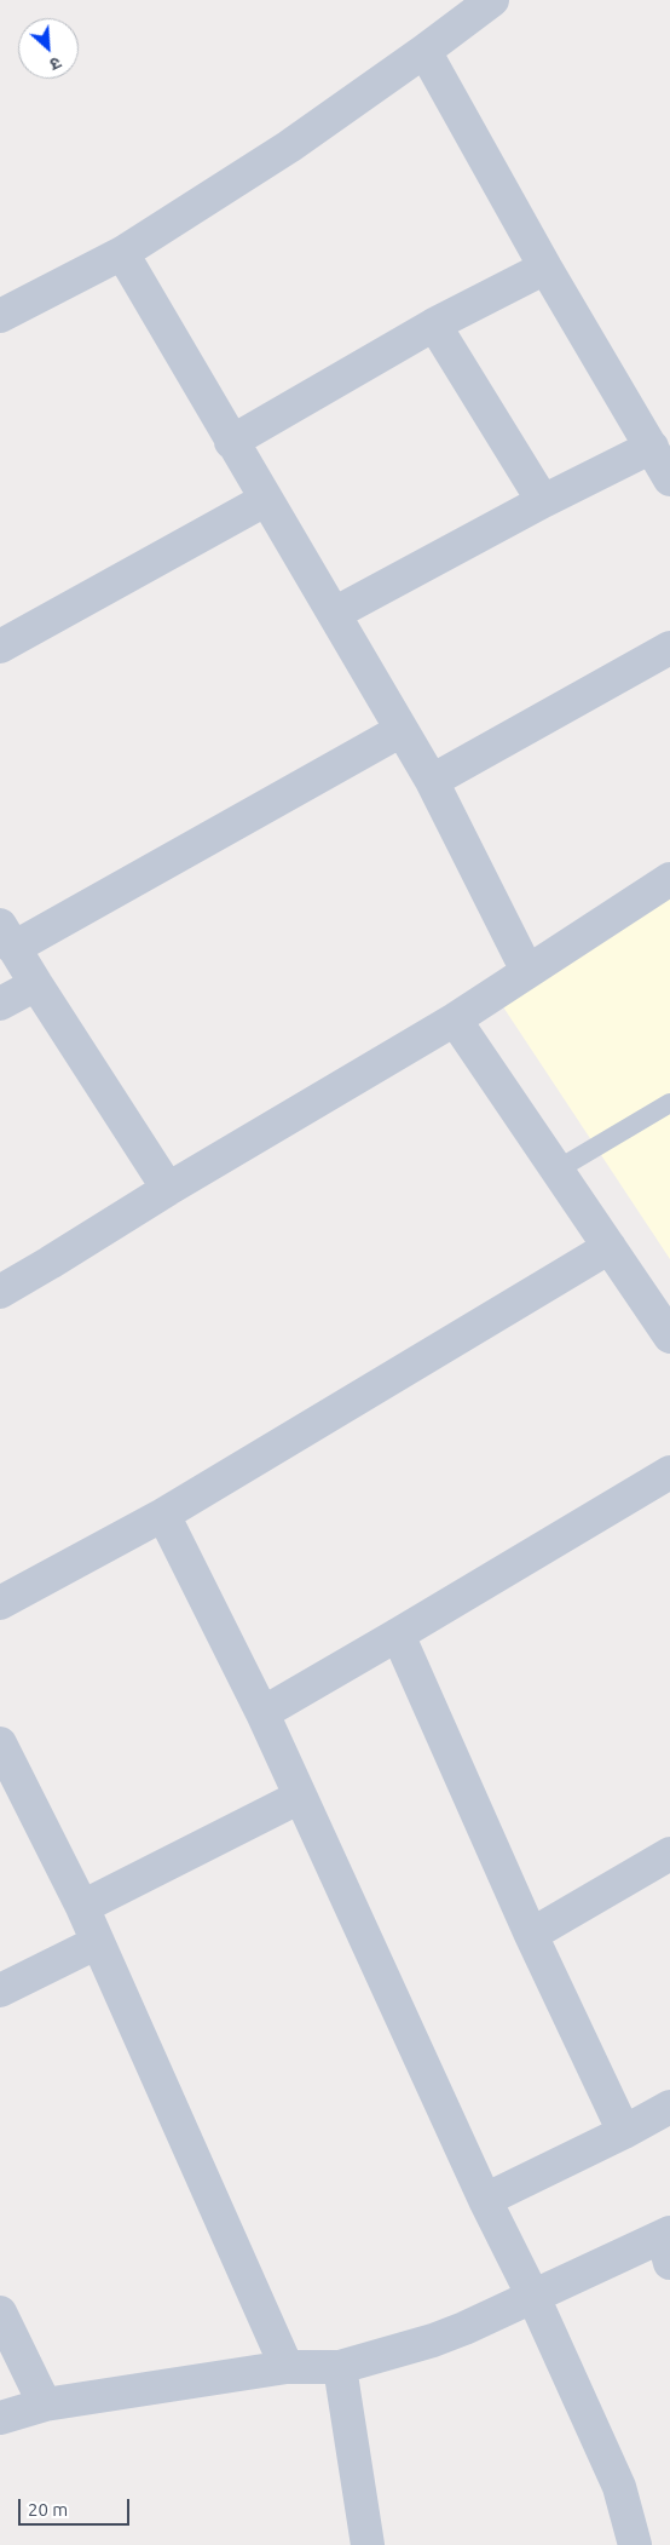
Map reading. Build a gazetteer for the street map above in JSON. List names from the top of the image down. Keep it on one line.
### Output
{"scale_bar":"20 m","north":"bottom right"}
